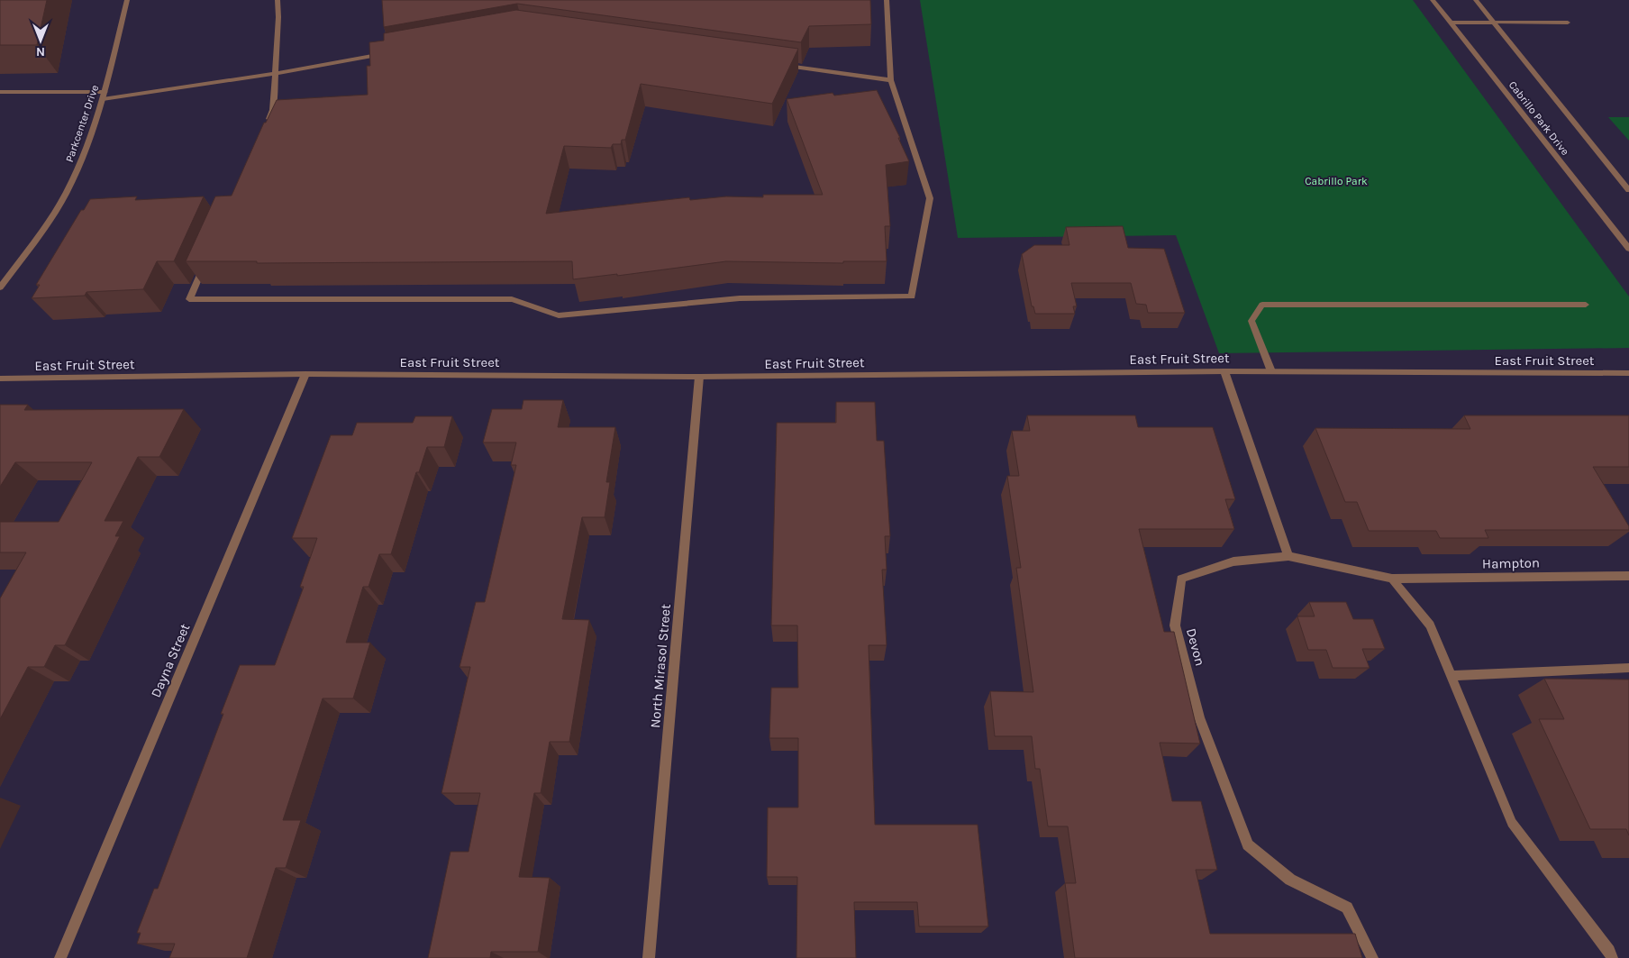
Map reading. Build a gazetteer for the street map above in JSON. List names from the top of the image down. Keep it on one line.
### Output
{"streets":{"street":["Cabrillo Park Drive","Parkcenter Drive","East Fruit Street","Hampton","Devon","Dayna Street","North Mirasol Street"]},"crossings":[["East Fruit Street","Dayna Street"],["East Fruit Street","North Mirasol Street"],["Hampton","Devon"]],"parks":["Cabrillo Park"],"north":"bottom"}
